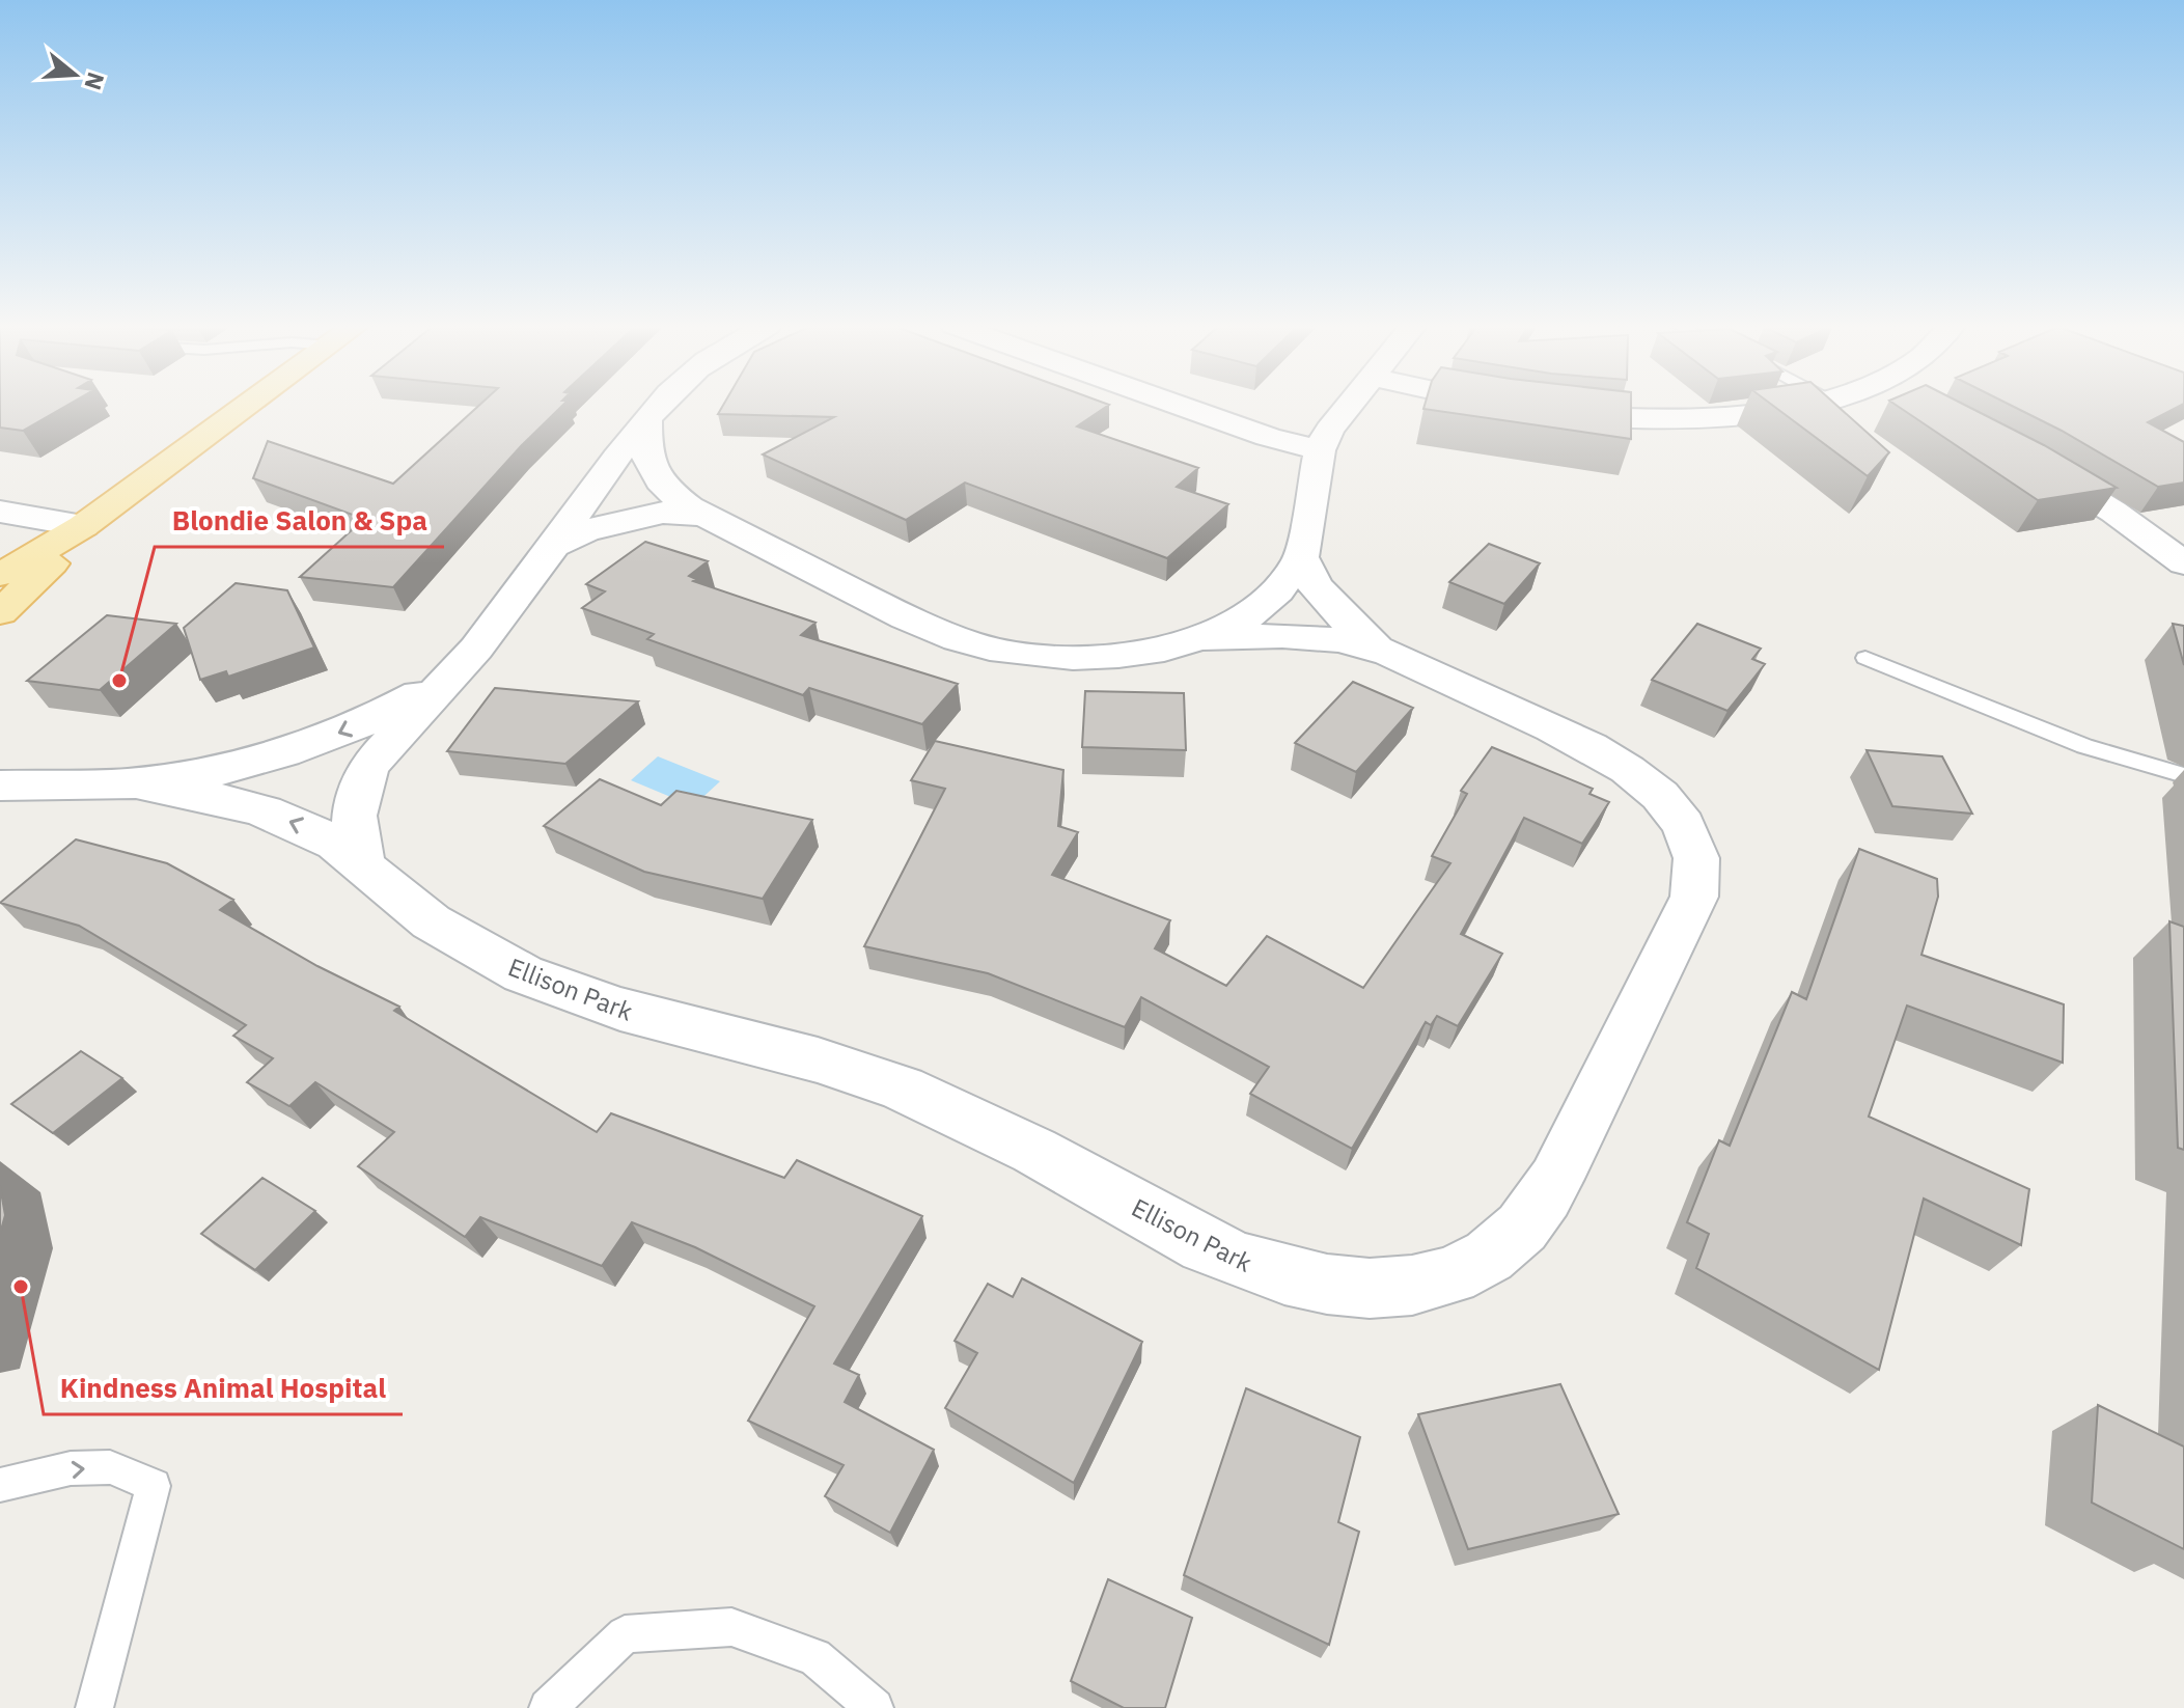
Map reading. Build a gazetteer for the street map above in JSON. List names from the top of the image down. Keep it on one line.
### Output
{"streets":{"street":["Ellison Park"]},"places":["Blondie Salon & Spa","Kindness Animal Hospital"],"north":"right"}
